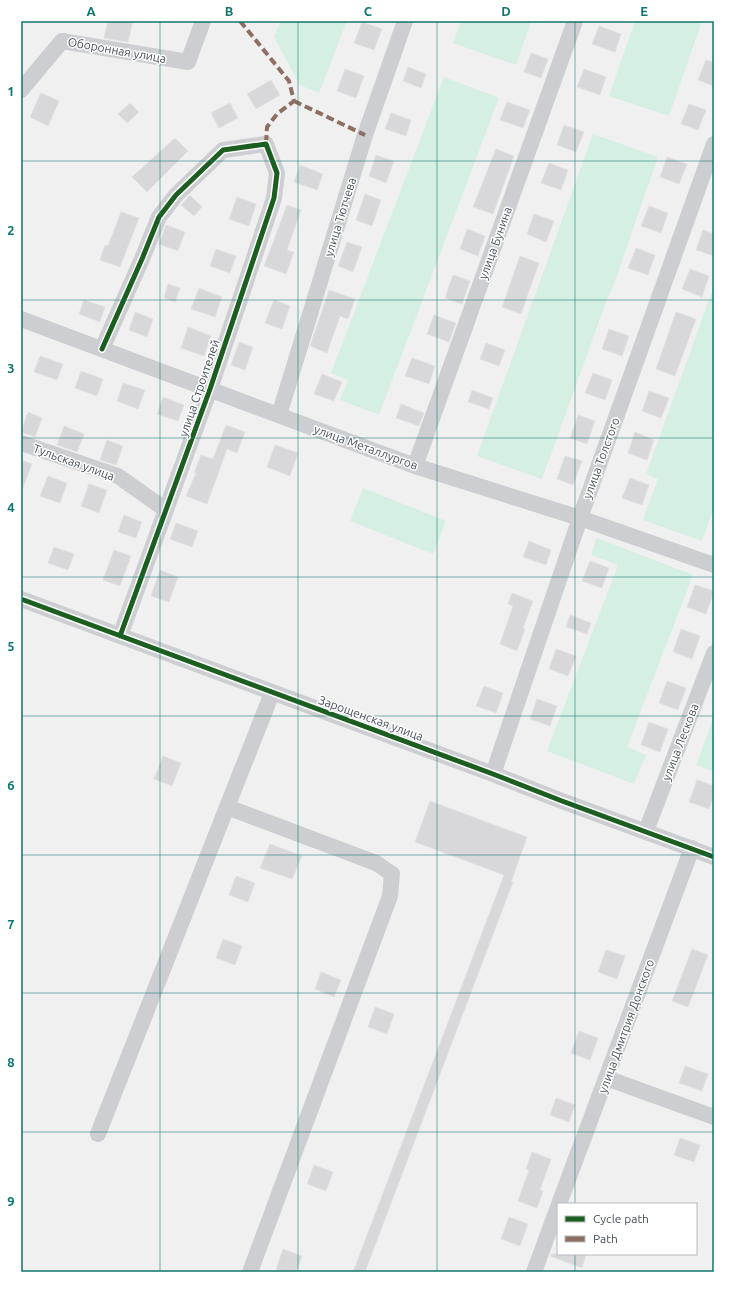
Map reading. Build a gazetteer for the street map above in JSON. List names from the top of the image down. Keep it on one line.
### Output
{"streets":{"street":["Оборонная улица","улица Тютчева","улица Бунина","улица Строителей","улица Металлургов","улица Толстого","Тульская улица","Зарощенская улица","улица Лескова","улица Дмитрия Донского"]},"crossings":[["улица Тютчева","улица Металлургов"],["улица Бунина","улица Металлургов"],["улица Строителей","улица Металлургов"],["улица Строителей","Тульская улица"],["улица Строителей","Зарощенская улица"],["улица Металлургов","улица Толстого"],["улица Толстого","Зарощенская улица"],["Зарощенская улица","улица Лескова"],["Зарощенская улица","улица Дмитрия Донского"]],"legend":["Cycle path","Path"],"grid":{"columns":["A","B","C","D","E"],"rows":["1","2","3","4","5","6","7","8","9"]}}
